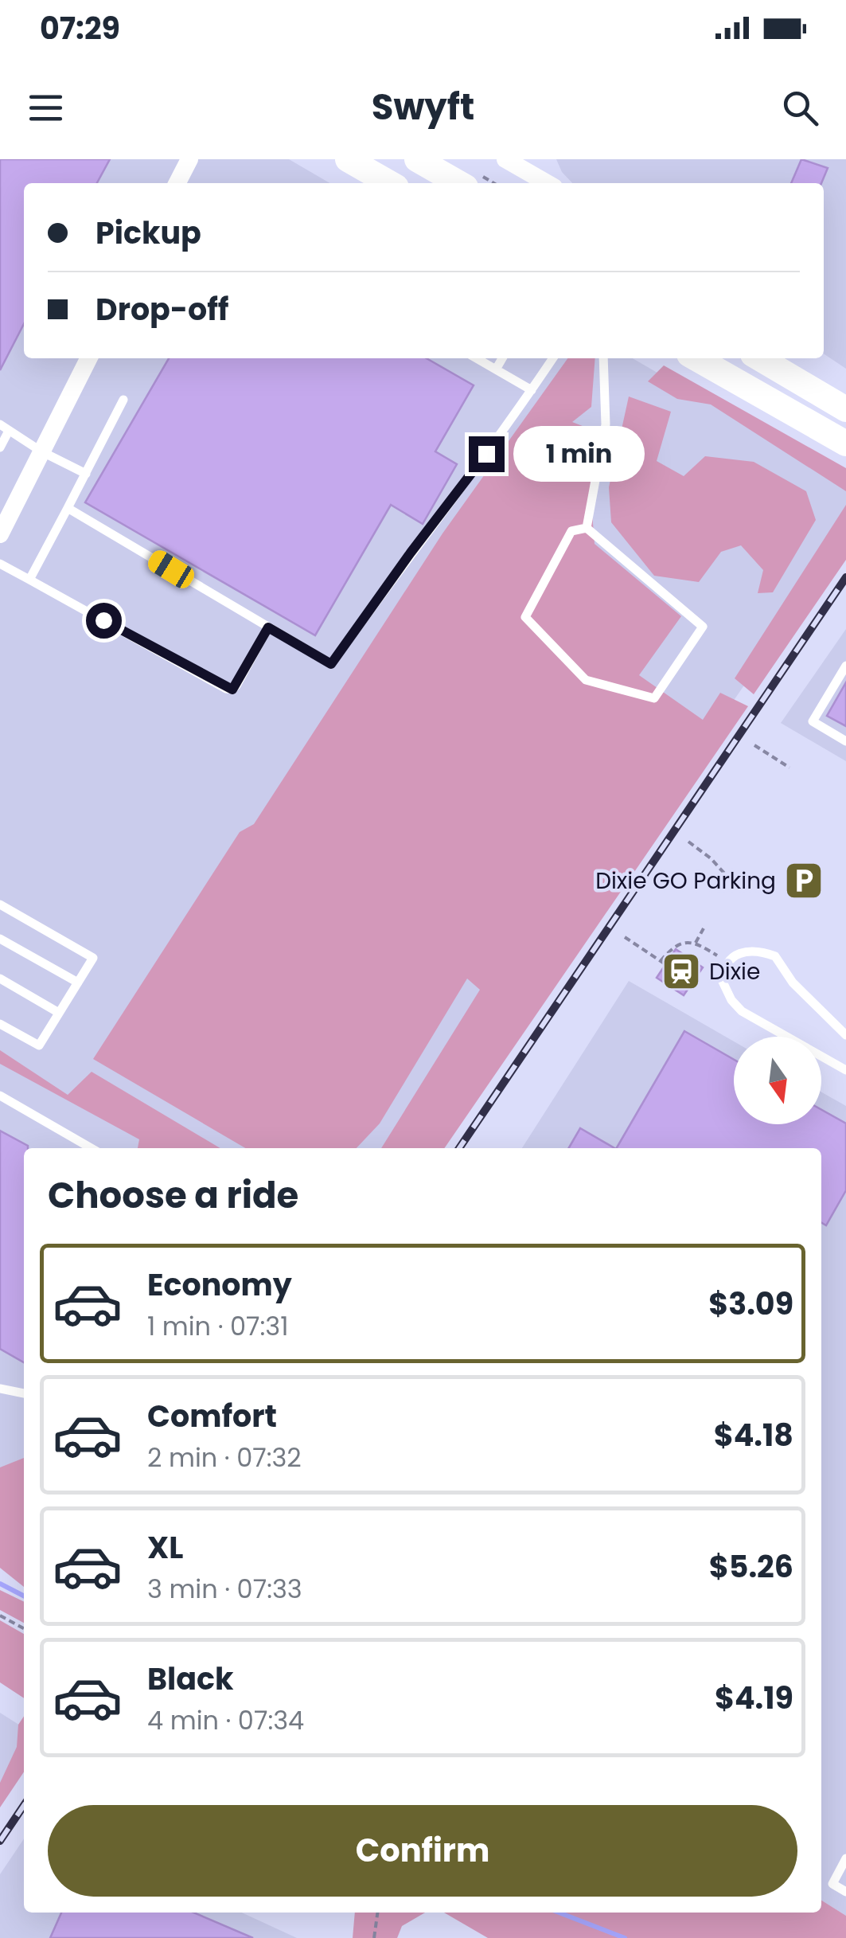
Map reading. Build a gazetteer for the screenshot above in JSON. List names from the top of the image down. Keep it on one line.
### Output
{"places":{"parking":["Dixie GO Parking"],"station":["Dixie"]},"north":"bottom","page":{"status":"07:29","header":"Swyft","banner":["Pickup","Drop-off"],"bubble":"1 min","heading":"Choose a ride","list":[{"name":"Economy","note":"1 min · 07:31","value":"$3.09"},{"name":"Comfort","note":"2 min · 07:32","value":"$4.18"},{"name":"XL","note":"3 min · 07:33","value":"$5.26"},{"name":"Black","note":"4 min · 07:34","value":"$4.19"}],"buttons":"Confirm"}}
